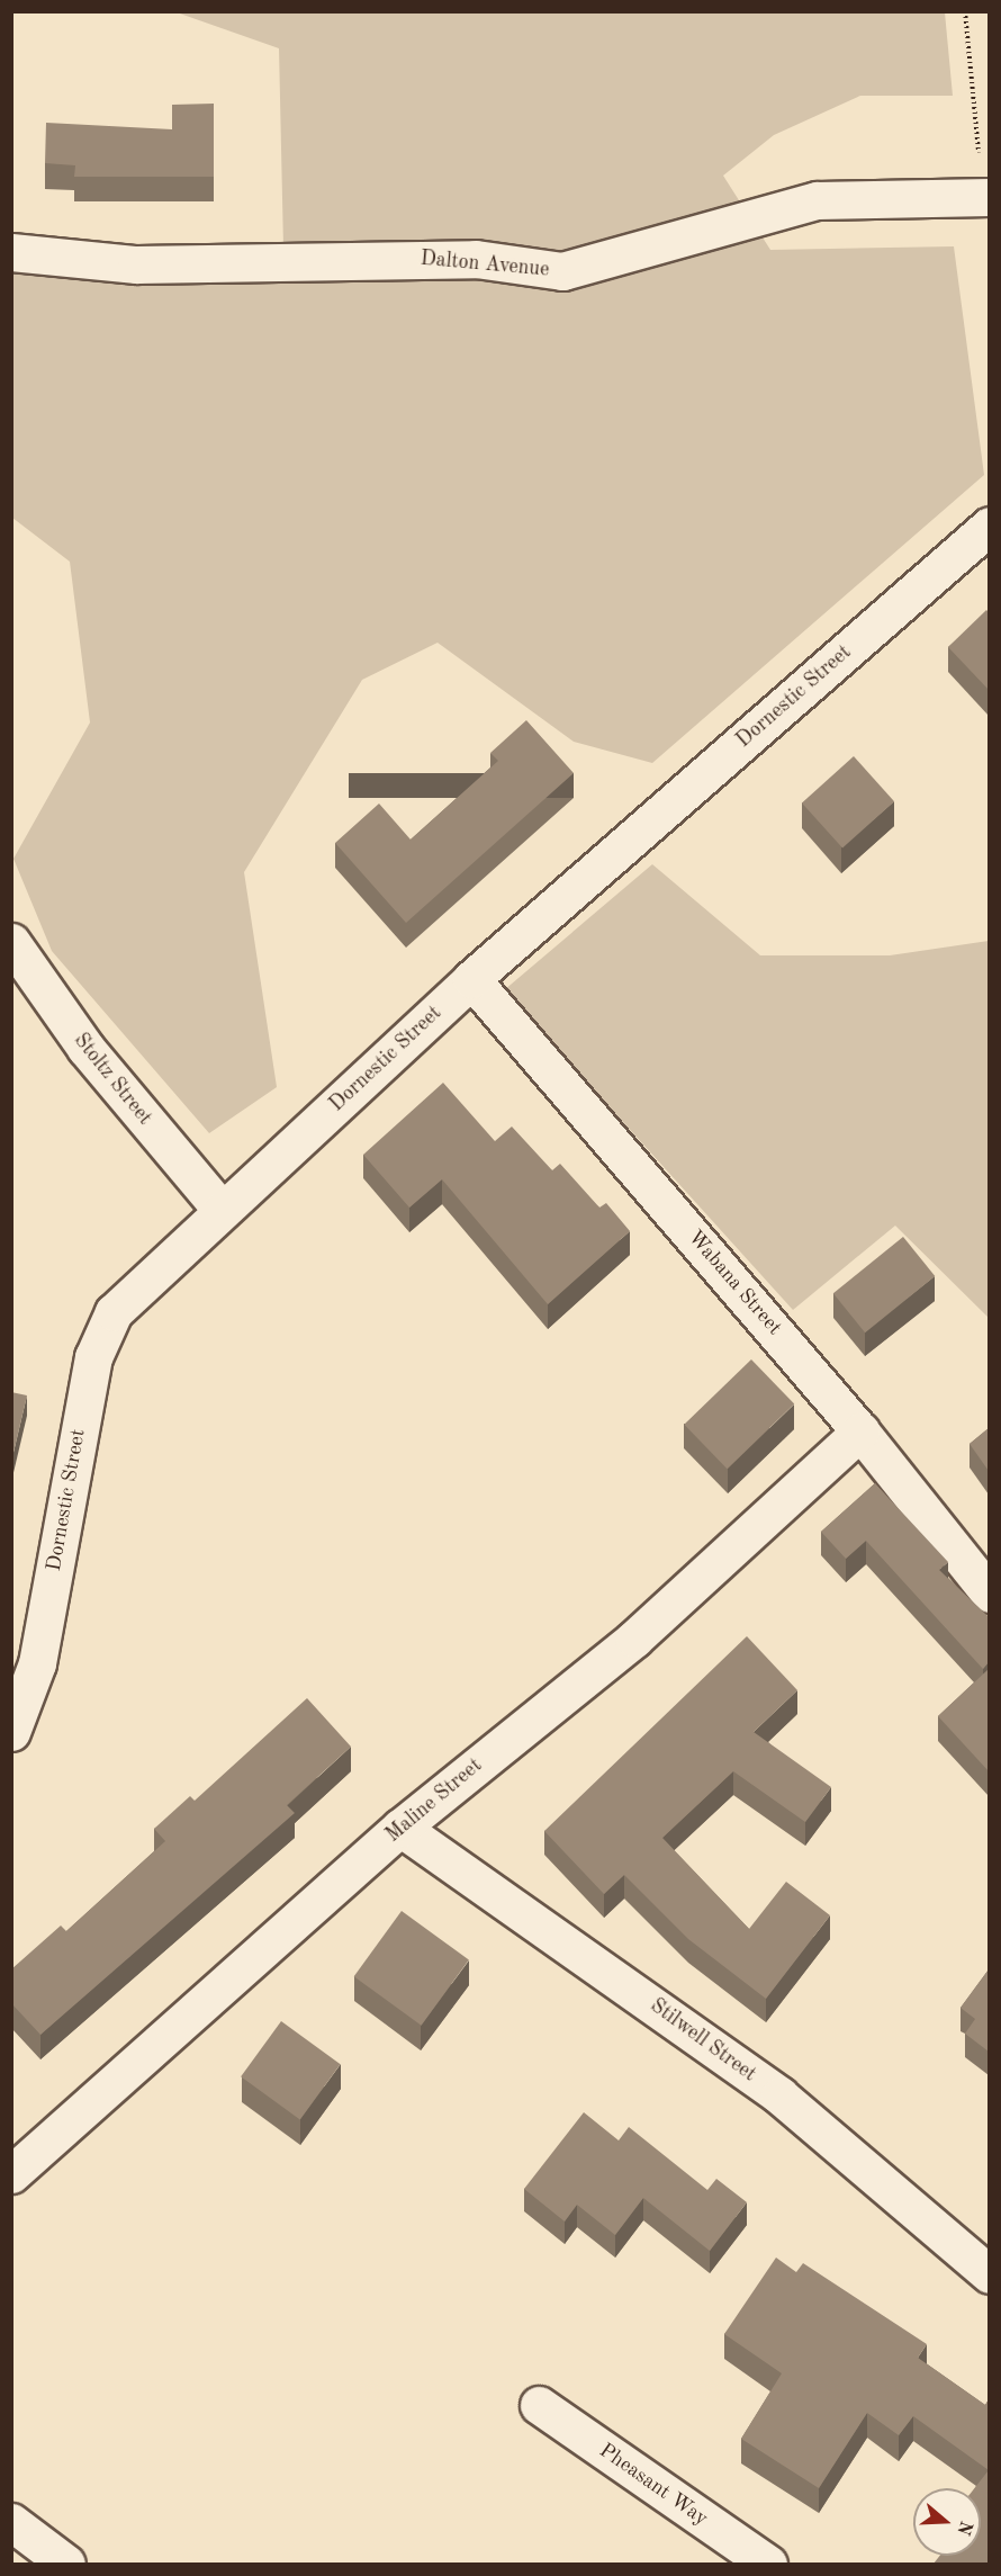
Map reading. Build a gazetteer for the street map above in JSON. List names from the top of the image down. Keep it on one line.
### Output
{"streets":{"street":["Dalton Avenue","Dornestic Street","Stoltz Street","Wabana Street","Maline Street","Stilwell Street","Pheasant Way"]},"crossings":[["Dornestic Street","Stoltz Street"],["Dornestic Street","Wabana Street"],["Wabana Street","Maline Street"],["Maline Street","Stilwell Street"]],"north":"right"}
